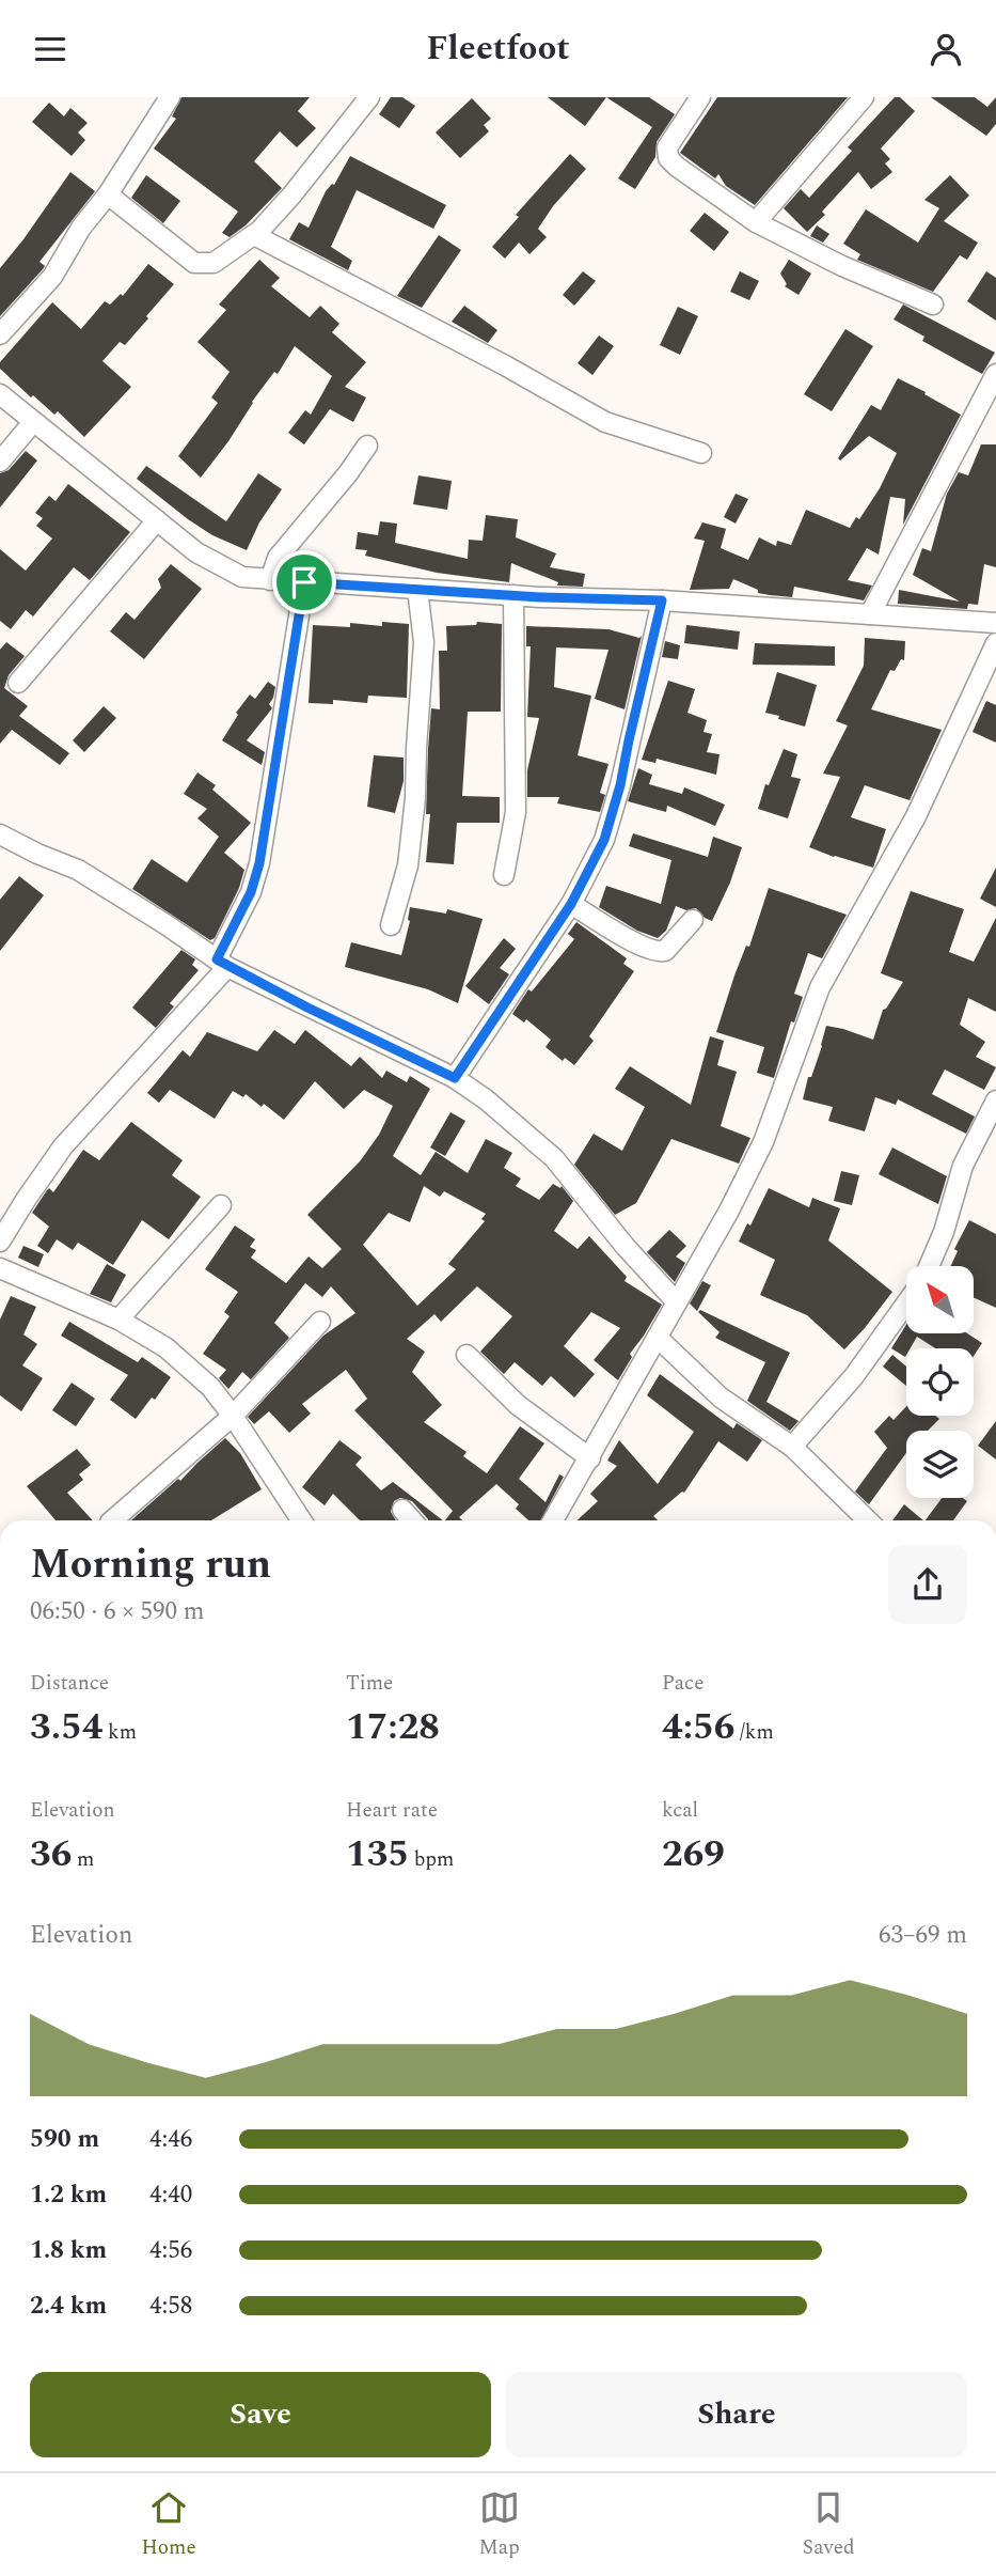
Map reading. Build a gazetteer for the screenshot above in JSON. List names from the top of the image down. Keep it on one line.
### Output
{"north":"top left","page":{"header":"Fleetfoot","heading":["Morning run","06:50 · 6 × 590 m"],"stats":[["Distance","3.54 km"],["Time","17:28"],["Pace","4:56 /km"],["Elevation","36 m"],["Heart rate","135 bpm"],["kcal","269"]],"chart":["Elevation","63–69 m"],"list":[{"name":"590 m","note":"4:46"},{"name":"1.2 km","note":"4:40"},{"name":"1.8 km","note":"4:56"},{"name":"2.4 km","note":"4:58"}],"buttons":["Save","Share"],"tabs":["Home","Map","Saved"]}}
